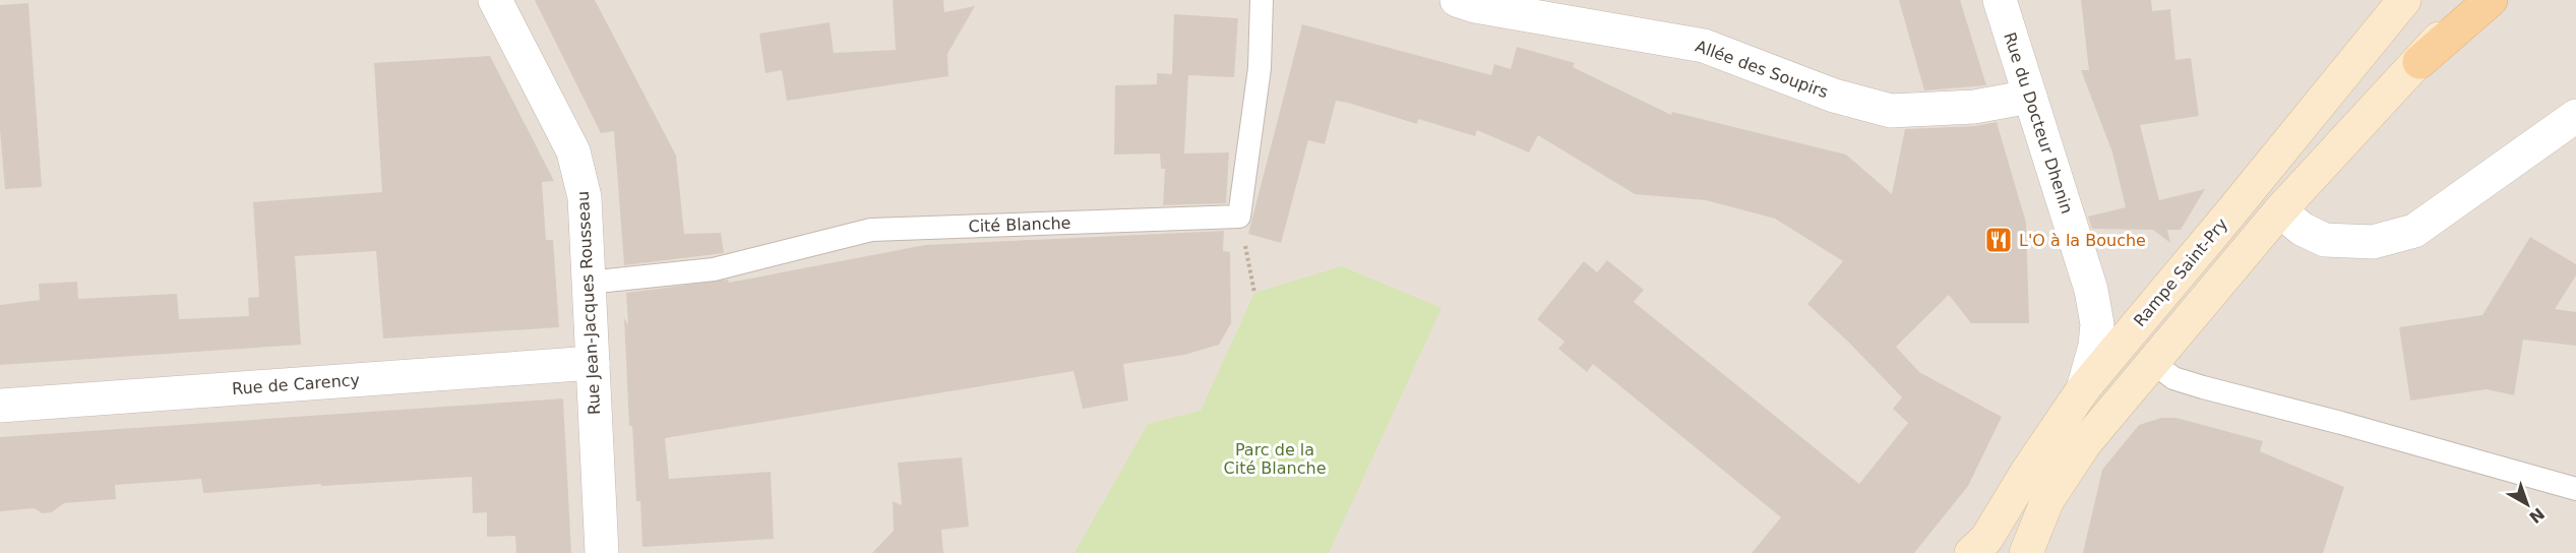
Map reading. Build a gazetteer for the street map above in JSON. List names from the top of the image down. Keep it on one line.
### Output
{"streets":{"main road":["Rampe Saint-Pry"],"street":["Allée des Soupirs","Rue du Docteur Dhenin","Rue Jean-Jacques Rousseau","Rue de Carency"],"lane":["Cité Blanche"]},"crossings":[["Allée des Soupirs","Rue du Docteur Dhenin"],["Rue du Docteur Dhenin","Rampe Saint-Pry"],["Cité Blanche","Rue Jean-Jacques Rousseau"],["Rue Jean-Jacques Rousseau","Rue de Carency"]],"parks":["Parc de la Cité Blanche"],"places":{"restaurant":["L'O à la Bouche"]},"north":"bottom right"}
